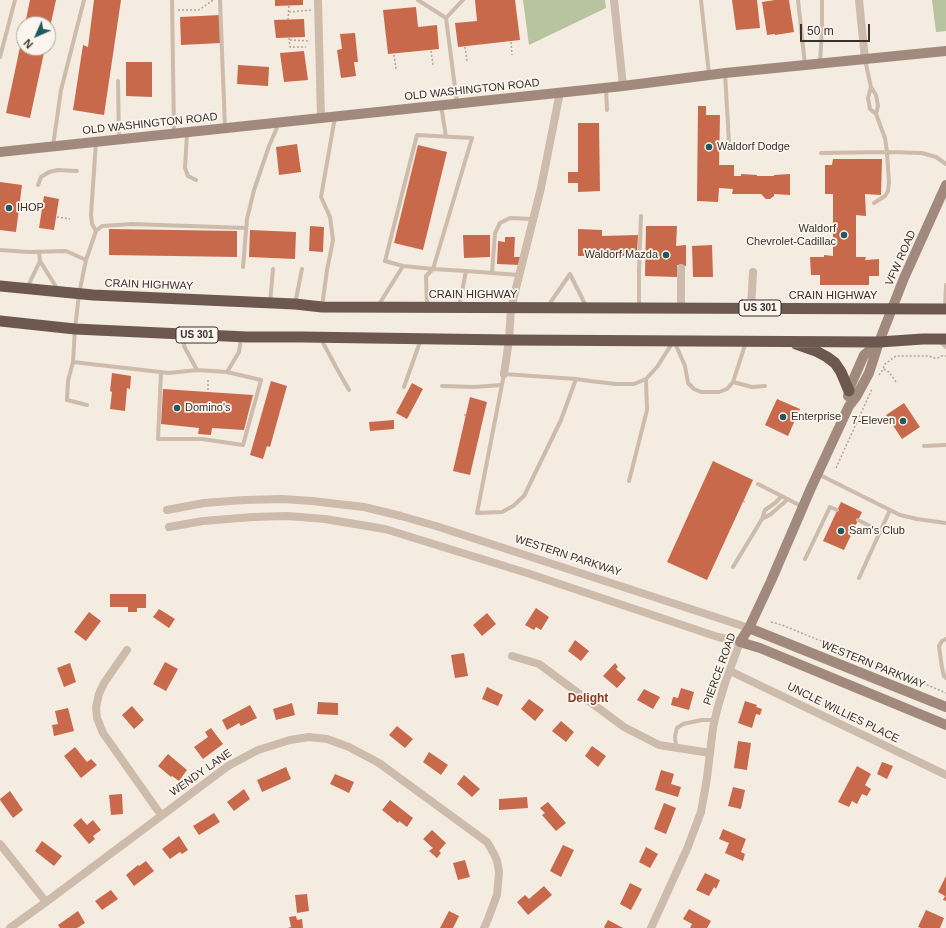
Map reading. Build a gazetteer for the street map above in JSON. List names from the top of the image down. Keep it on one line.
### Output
{"streets":{"highway":["CRAIN HIGHWAY","US 301"],"main road":["OLD WASHINGTON ROAD","VFW ROAD","WESTERN PARKWAY","PIERCE ROAD"],"street":["UNCLE WILLIES PLACE","WENDY LANE"]},"crossings":[["VFW ROAD","CRAIN HIGHWAY"],["VFW ROAD","US 301"],["VFW ROAD","PIERCE ROAD"],["US 301","PIERCE ROAD"],["WESTERN PARKWAY","PIERCE ROAD"],["PIERCE ROAD","UNCLE WILLIES PLACE"]],"districts":["Delight"],"places":["Waldorf Dodge","IHOP","Waldorf Chevrolet-Cadillac","Waldorf Mazda","Domino's","Enterprise","7-Eleven","Sam's Club"],"scale_bar":"50 m","north":"bottom left"}
